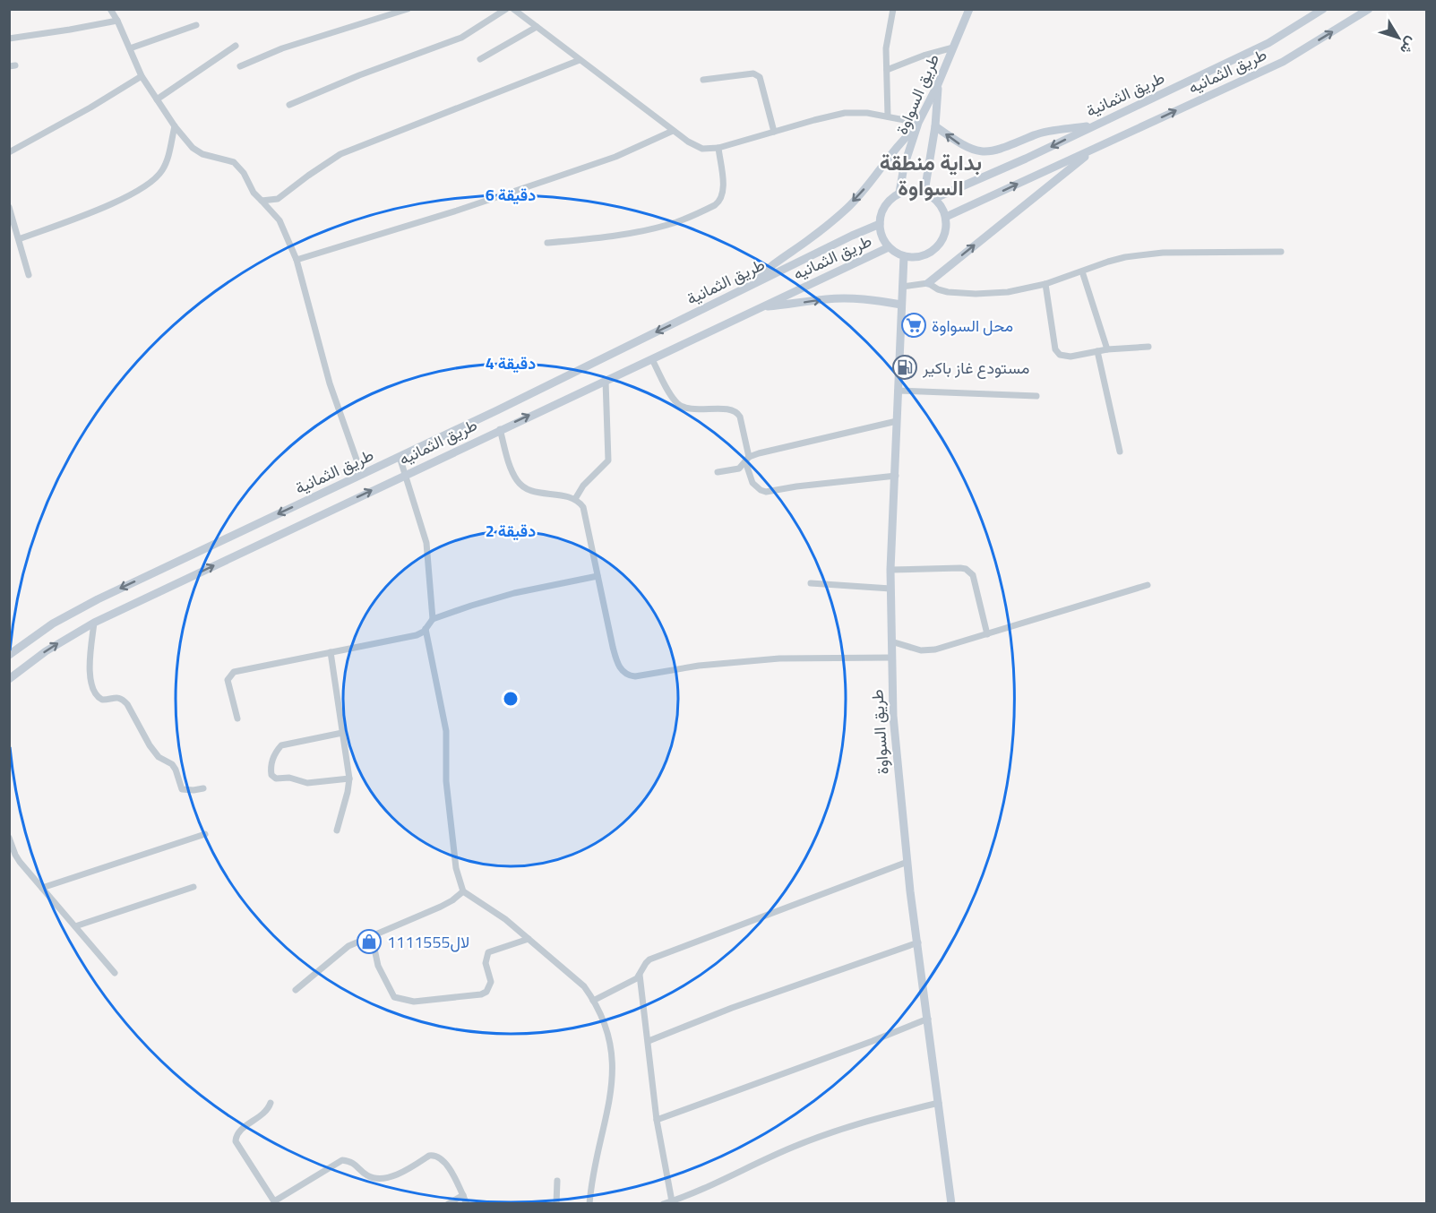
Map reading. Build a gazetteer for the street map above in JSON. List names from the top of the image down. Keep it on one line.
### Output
{"streets":{"street":["طريق الثمانيه","طريق السواوة","طريق الثمانية"]},"crossings":[["طريق الثمانيه","طريق السواوة"],["طريق الثمانيه","طريق الثمانية"],["طريق السواوة","طريق الثمانية"]],"one_way":["طريق الثمانيه","طريق الثمانية"],"districts":["بداية منطقة السواوة"],"places":{"supermarket":["محل السواوة"],"fuel station":["مستودع غاز باكير"],"shop":["1111555لال"]},"north":"bottom right","rings":["6 دقيقة","4 دقيقة","2 دقيقة"]}
